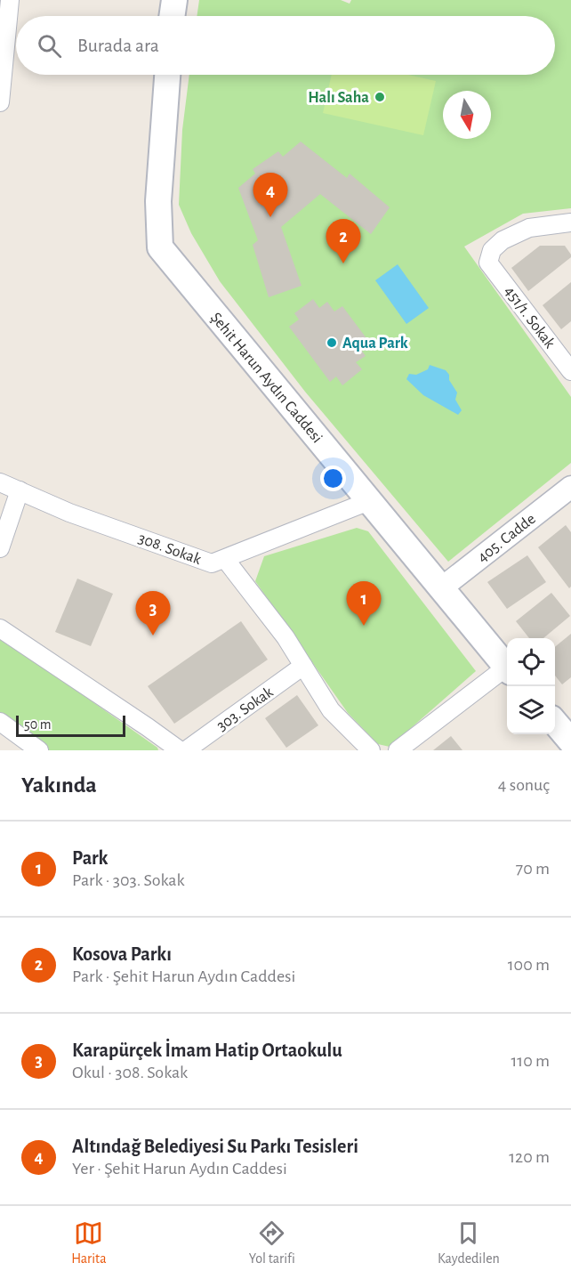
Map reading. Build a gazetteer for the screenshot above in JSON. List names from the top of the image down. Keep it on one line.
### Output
{"streets":{"main road":["Şehit Harun Aydın Caddesi"],"street":["451/1. Sokak","405. Cadde","308. Sokak","303. Sokak"]},"crossings":[["Şehit Harun Aydın Caddesi","405. Cadde"],["Şehit Harun Aydın Caddesi","308. Sokak"]],"places":["Halı Saha","Aqua Park"],"scale_bar":"50 m","north":"bottom","page":{"search":"Burada ara","pins":["4","2","1","3"],"scale":"50 m","heading":["Yakında","4 sonuç"],"list":[{"mark":"1","name":"Park","note":"Park · 303. Sokak","value":"70 m"},{"mark":"2","name":"Kosova Parkı","note":"Park · Şehit Harun Aydın Caddesi","value":"100 m"},{"mark":"3","name":"Karapürçek İmam Hatip Ortaokulu","note":"Okul · 308. Sokak","value":"110 m"},{"mark":"4","name":"Altındağ Belediyesi Su Parkı Tesisleri","note":"Yer · Şehit Harun Aydın Caddesi","value":"120 m"}],"nav":["Harita","Yol tarifi","Kaydedilen"]}}
